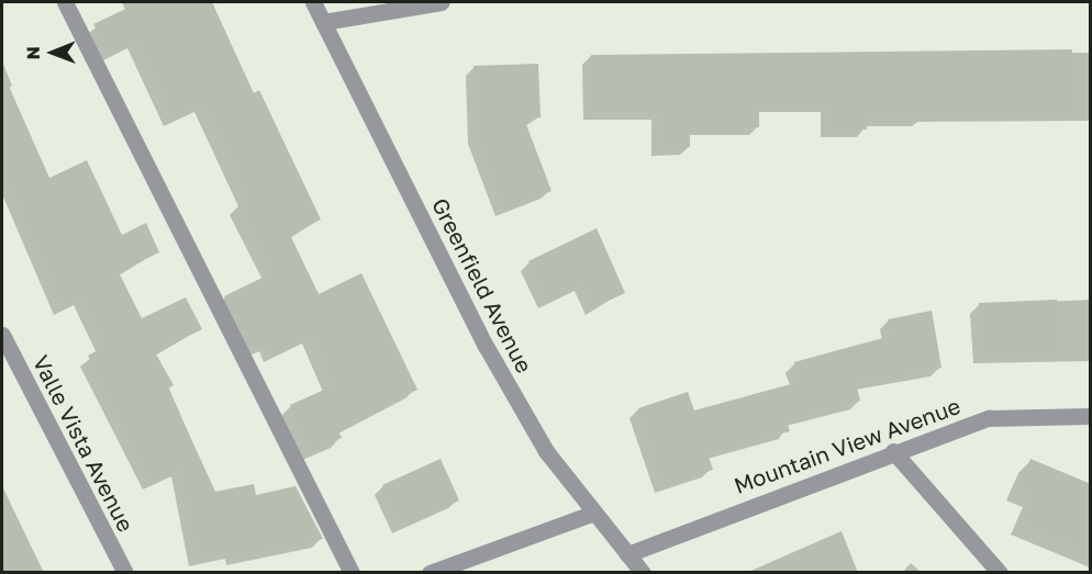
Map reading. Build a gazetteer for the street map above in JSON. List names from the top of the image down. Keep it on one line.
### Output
{"streets":{"street":["Greenfield Avenue","Valle Vista Avenue","Mountain View Avenue"]},"crossings":[["Greenfield Avenue","Mountain View Avenue"]],"north":"left"}
